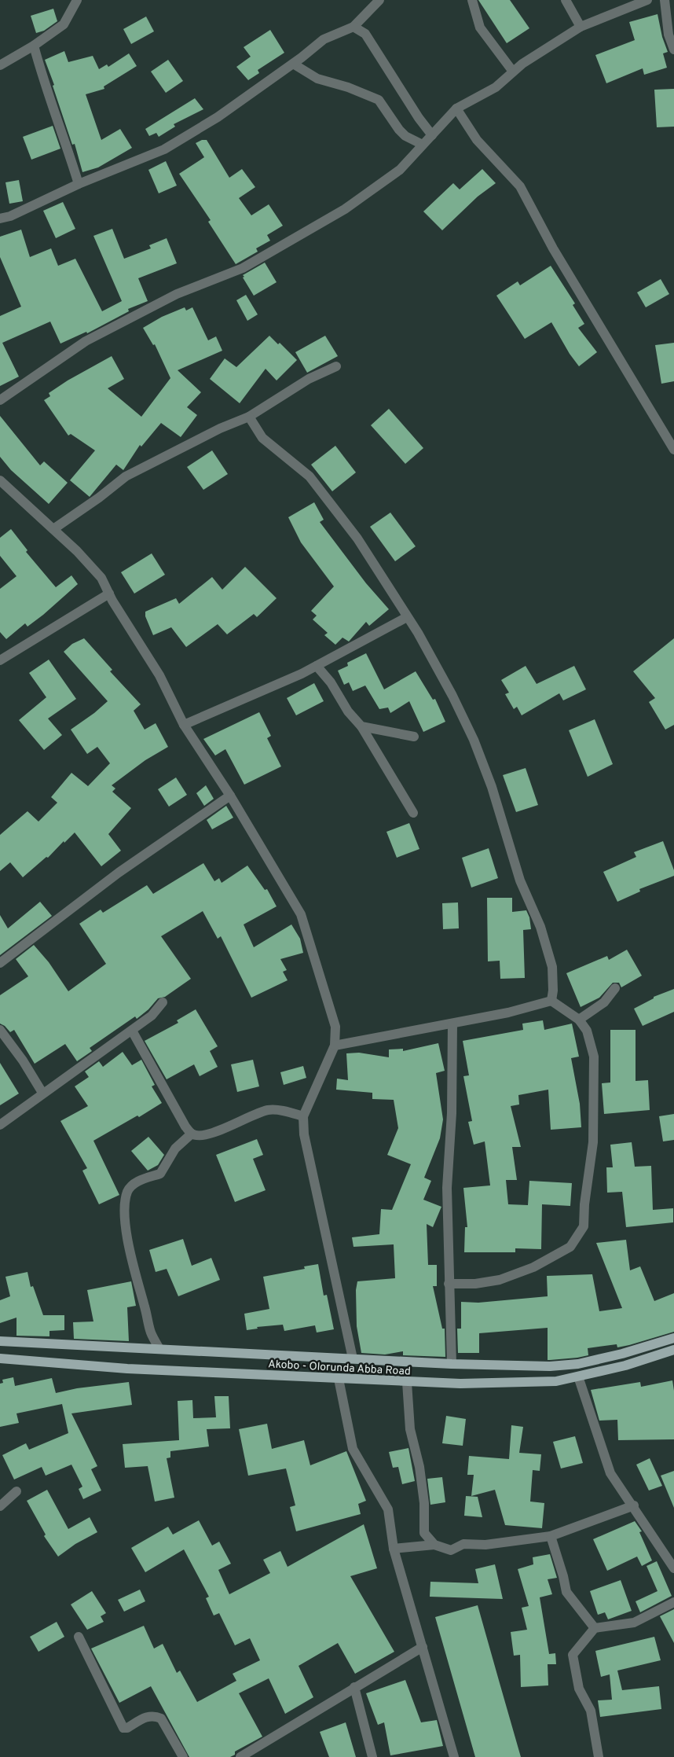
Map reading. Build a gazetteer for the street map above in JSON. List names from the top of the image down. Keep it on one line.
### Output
{"streets":{"main road":["Akobo - Olorunda Abba Road"]}}
